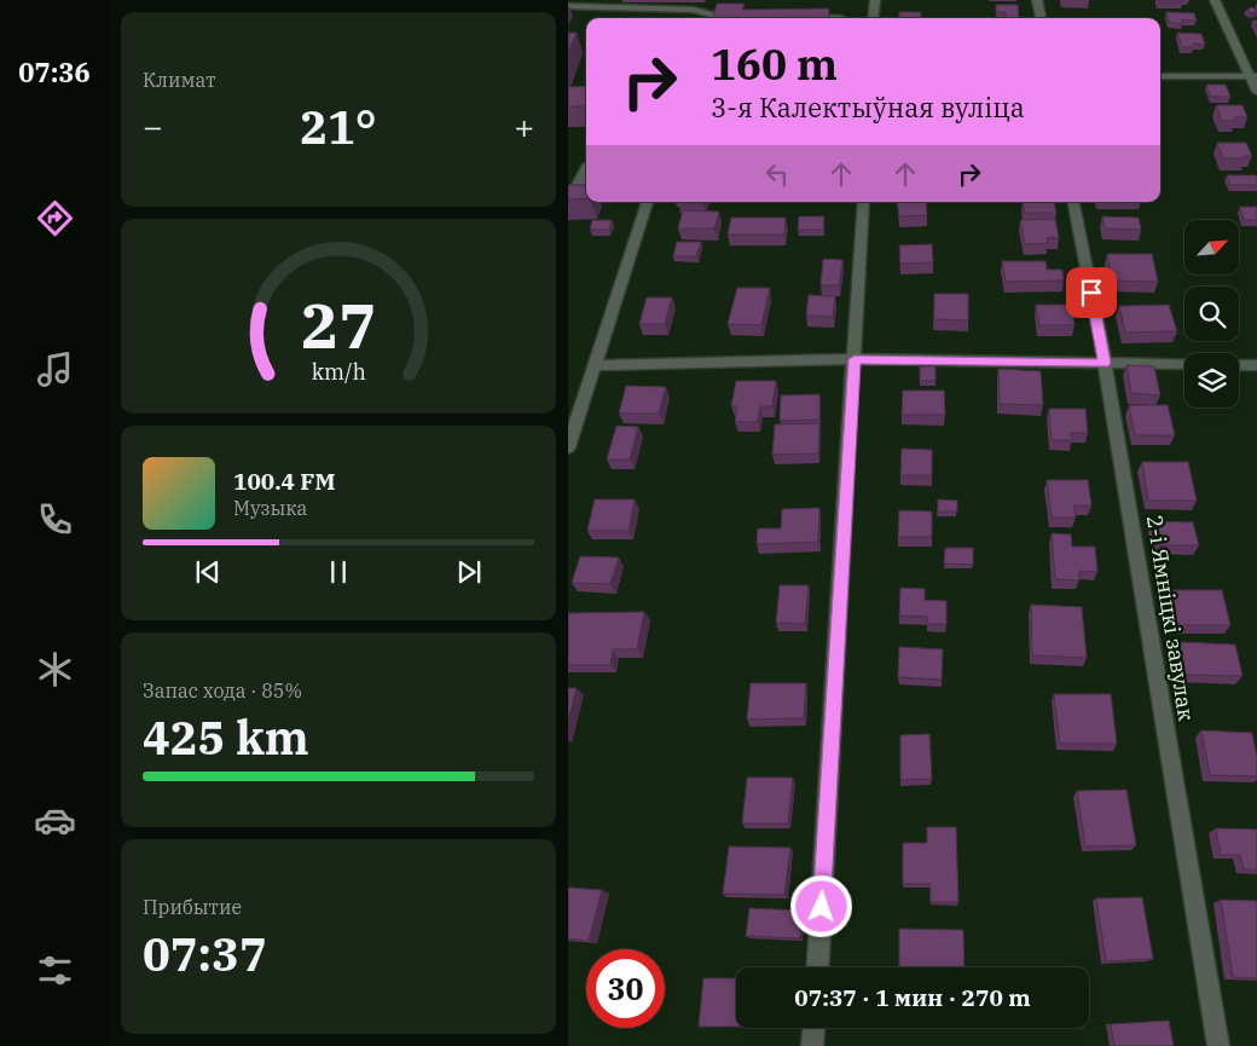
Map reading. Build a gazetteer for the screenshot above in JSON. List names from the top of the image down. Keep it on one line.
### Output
{"streets":{"street":["2-і Ямніцкі завулак"]},"north":"top right","page":{"tabs":"07:36","tile":["Климат",["Запас хода · 85%","425 km"],["Прибытие","07:37"]],"turn":["160 m","3-я Калектыўная вуліца"],"heat":["−","21°","+"],"song":["100.4 FM","Музыка"],"limit":"30","trip":"07:37 · 1 мин · 270 m","gauge":["27","km/h"]}}
